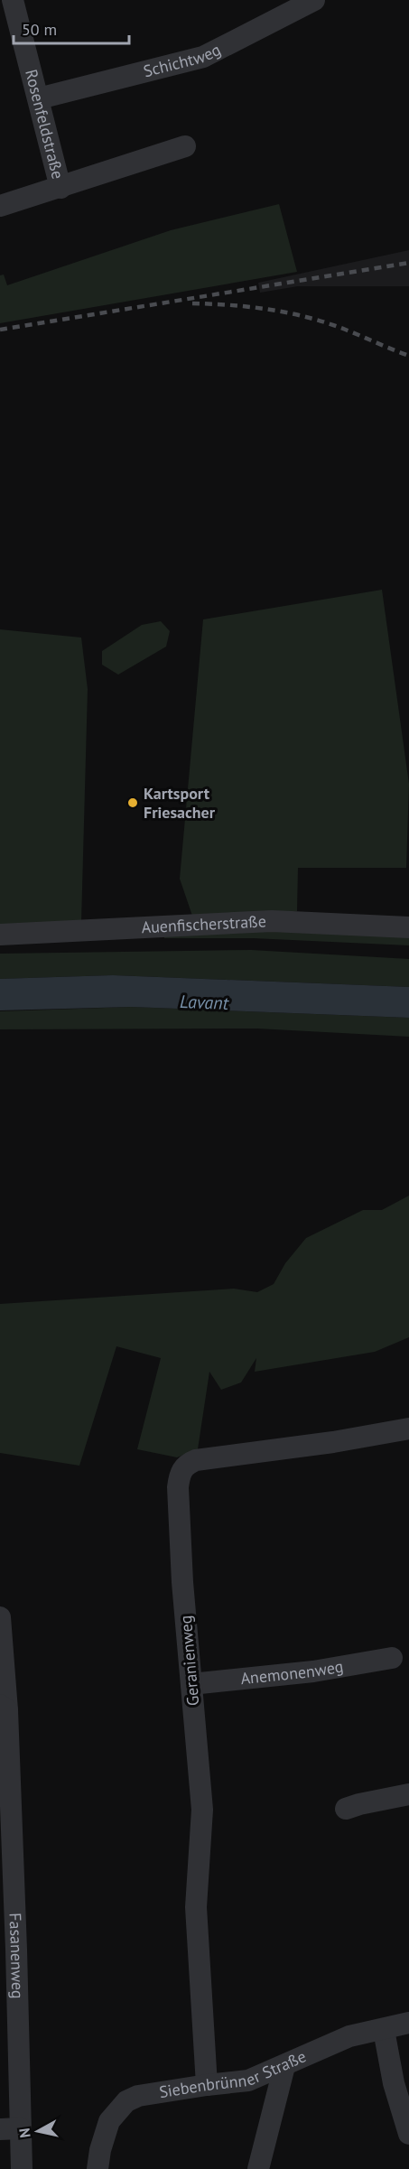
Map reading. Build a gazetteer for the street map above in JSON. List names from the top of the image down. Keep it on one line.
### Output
{"streets":{"street":["Schichtweg","Rosenfeldstraße","Auenfischerstraße","Geranienweg","Anemonenweg","Fasanenweg","Siebenbrünner Straße"]},"crossings":[["Schichtweg","Rosenfeldstraße"],["Geranienweg","Anemonenweg"],["Geranienweg","Siebenbrünner Straße"]],"water":["Lavant"],"places":["Kartsport Friesacher"],"scale_bar":"50 m","north":"left"}
